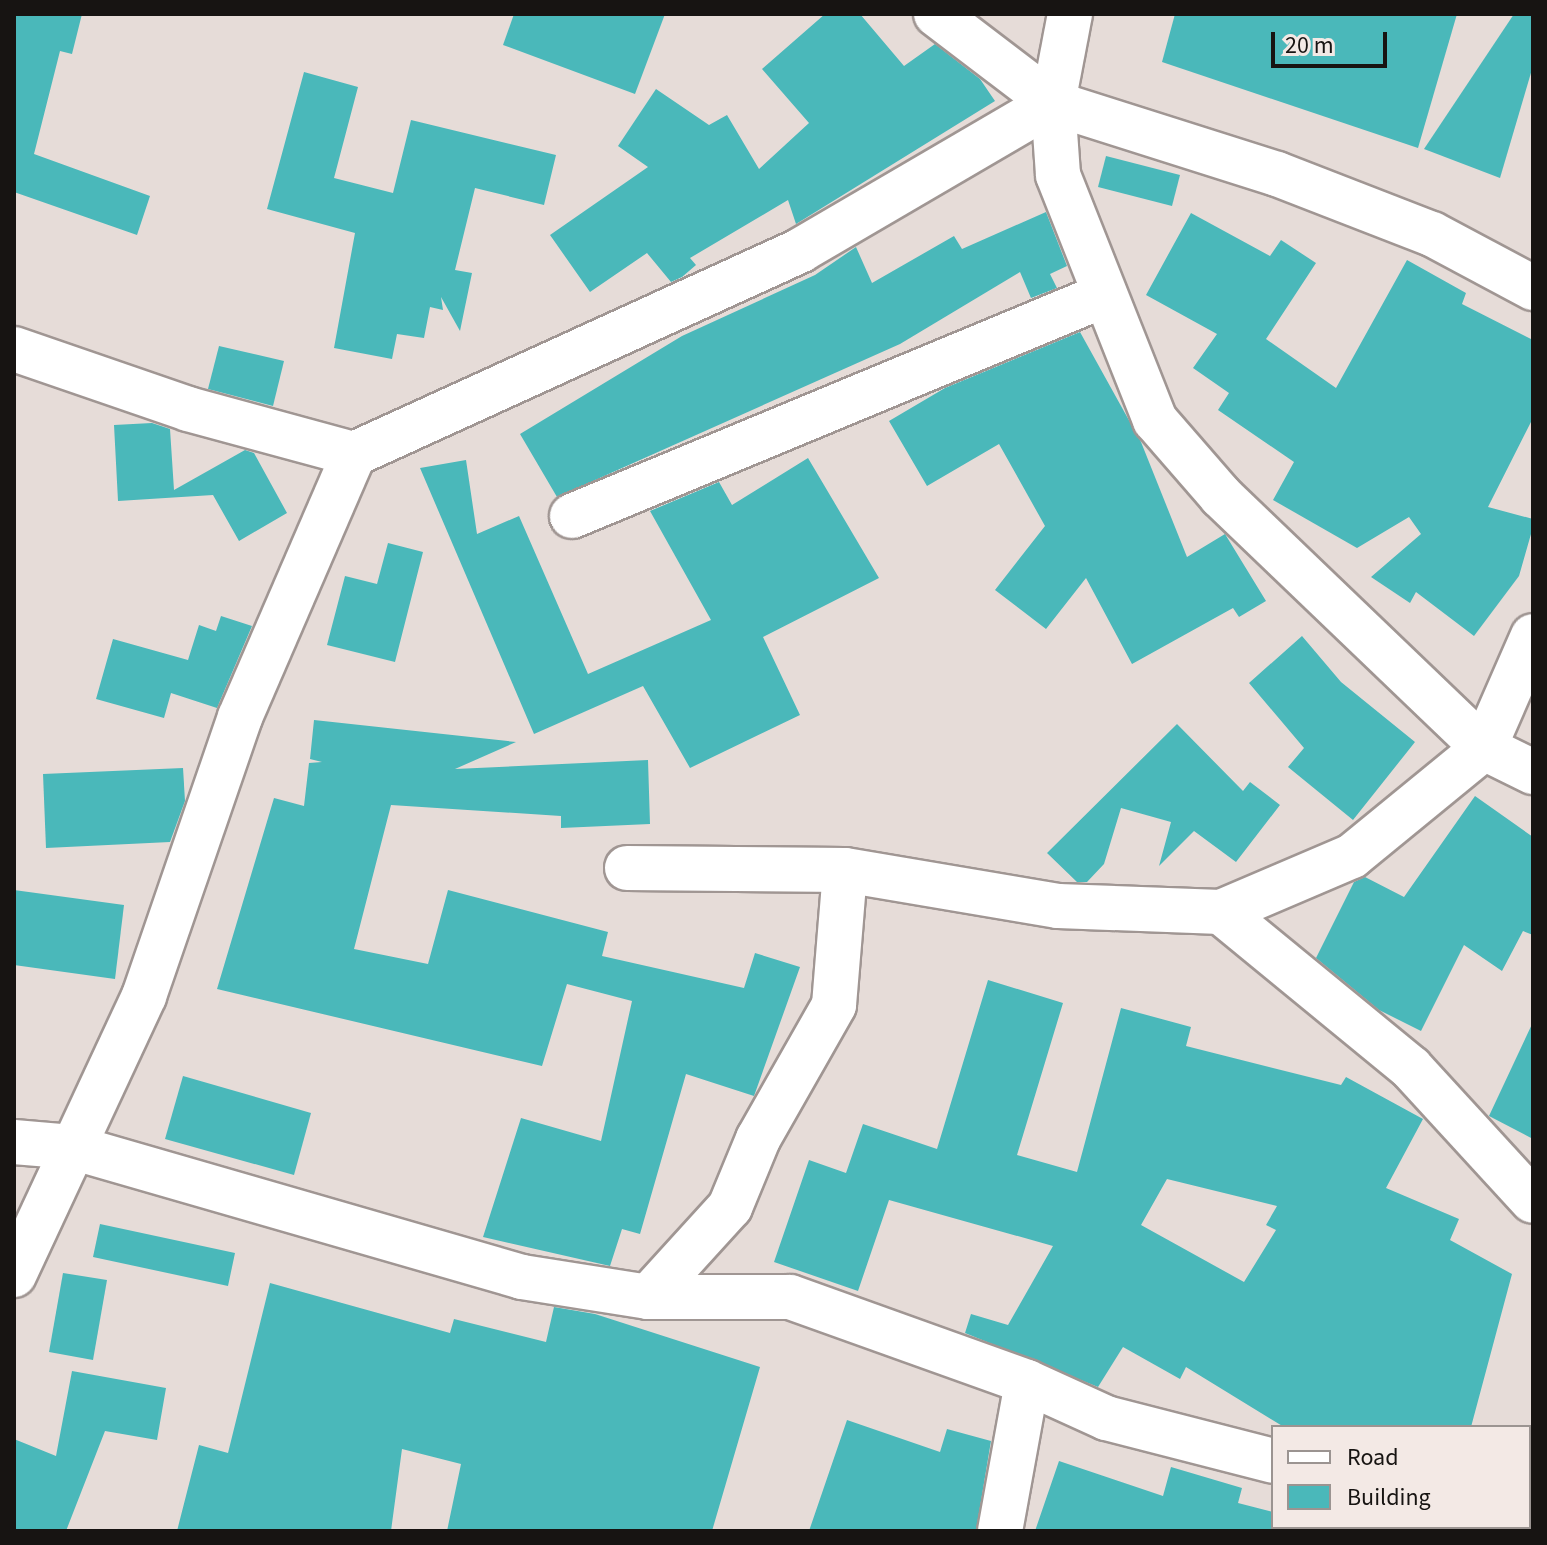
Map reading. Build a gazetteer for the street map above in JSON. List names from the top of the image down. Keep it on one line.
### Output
{"legend":["Road","Building"],"scale_bar":"20 m"}
